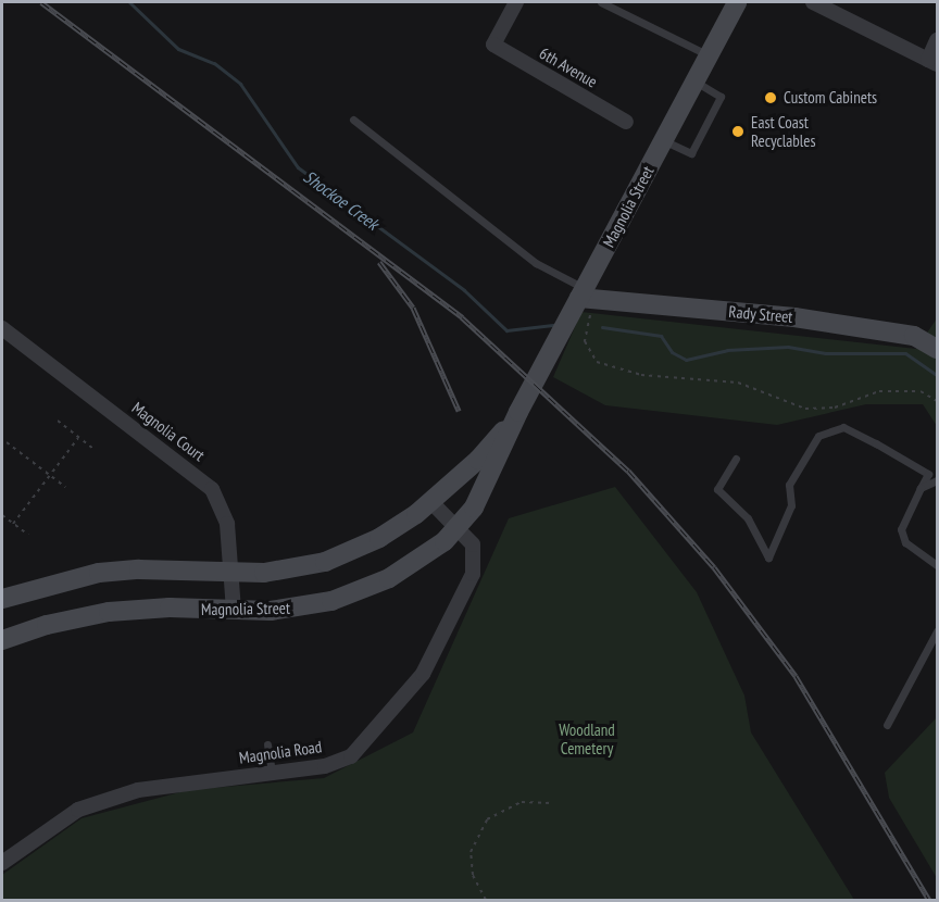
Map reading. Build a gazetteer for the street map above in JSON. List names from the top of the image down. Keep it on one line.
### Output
{"streets":{"main road":["Magnolia Street","Rady Street"],"street":["6th Avenue","Magnolia Court","Magnolia Road"]},"crossings":[["Magnolia Street","Rady Street"],["Magnolia Street","Magnolia Court"],["Magnolia Street","Magnolia Road"]],"water":["Shockoe Creek"],"parks":["Woodland Cemetery"],"places":["Custom Cabinets","East Coast Recyclables"]}
